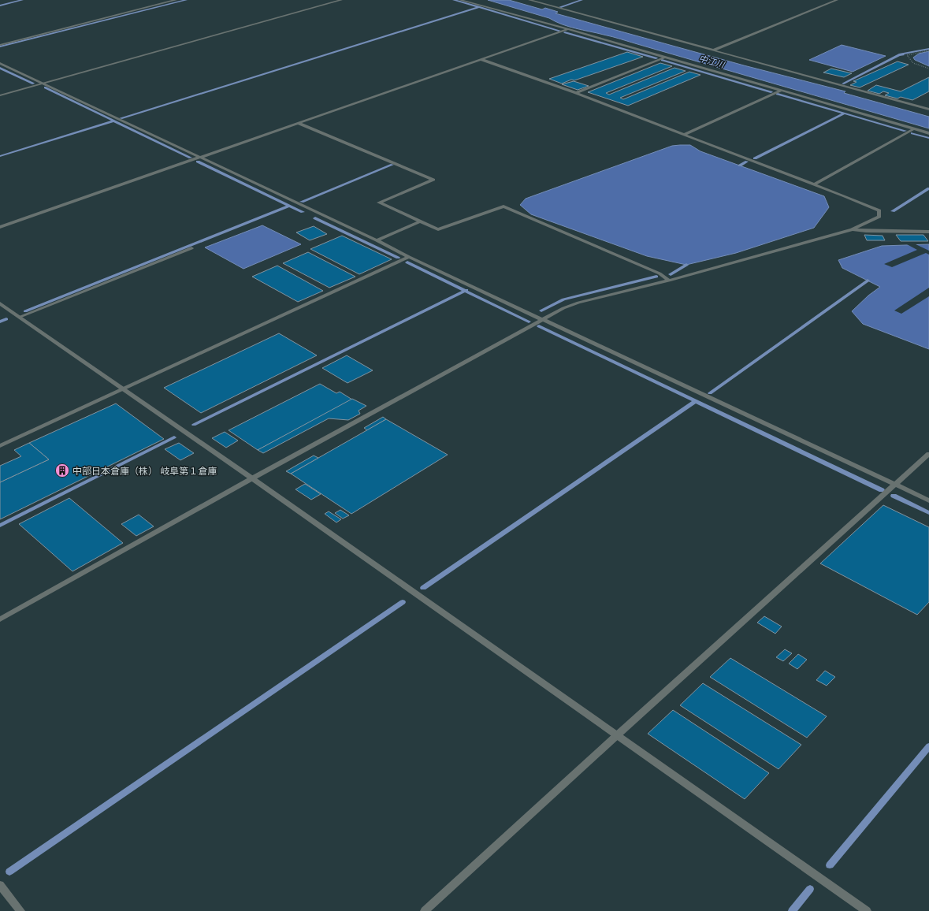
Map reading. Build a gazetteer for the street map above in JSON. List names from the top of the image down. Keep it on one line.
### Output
{"water":["中江川"],"places":{"building":["中部日本倉庫（株） 岐阜第１倉庫"]}}
